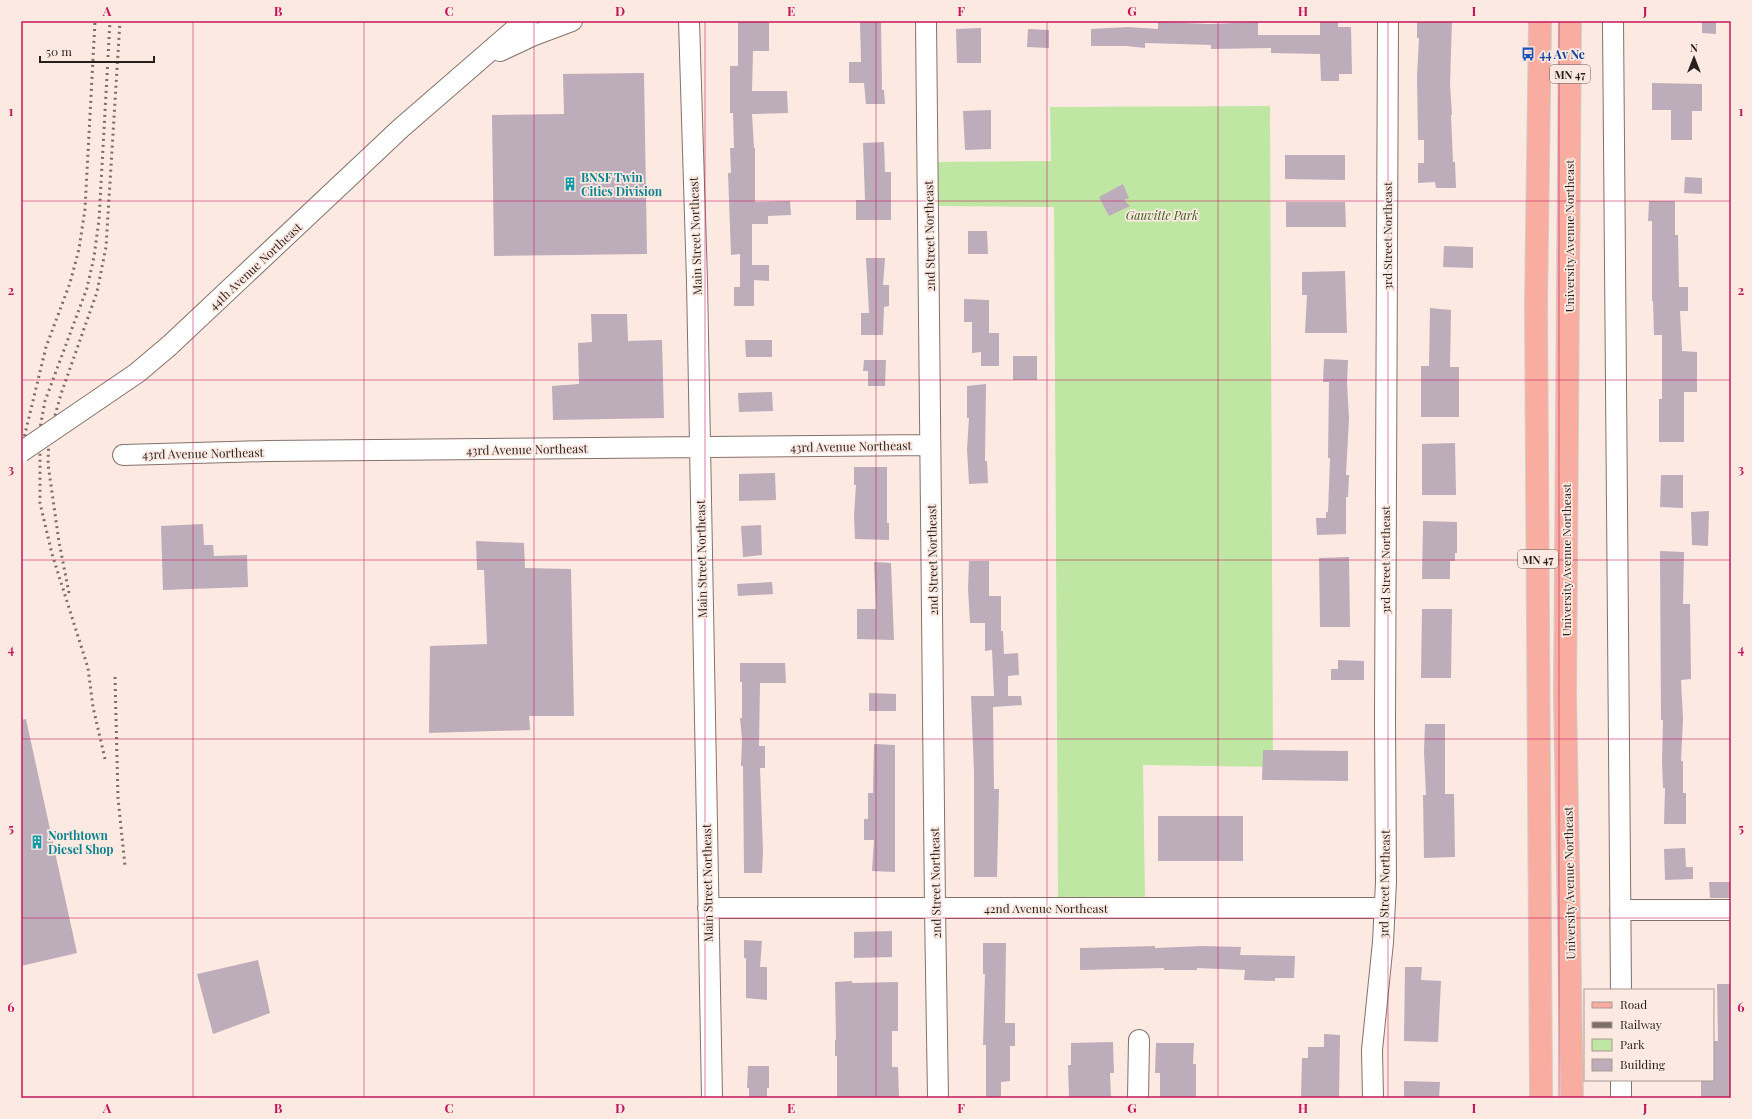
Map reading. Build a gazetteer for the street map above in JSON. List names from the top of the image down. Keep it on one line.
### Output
{"streets":{"main road":["MN 47","University Avenue Northeast"],"street":["Main Street Northeast","2nd Street Northeast","3rd Street Northeast","44th Avenue Northeast","43rd Avenue Northeast","42nd Avenue Northeast"]},"crossings":[["Main Street Northeast","43rd Avenue Northeast"],["Main Street Northeast","42nd Avenue Northeast"],["2nd Street Northeast","43rd Avenue Northeast"],["2nd Street Northeast","42nd Avenue Northeast"],["3rd Street Northeast","42nd Avenue Northeast"]],"parks":["Gauvitte Park"],"places":{"bus stop":["44 Av Ne"],"building":["BNSF Twin Cities Division","Northtown Diesel Shop"]},"legend":["Road","Railway","Park","Building"],"scale_bar":"50 m","north":"top","grid":{"columns":["A","B","C","D","E","F","G","H","I","J"],"rows":["1","2","3","4","5","6"]}}
